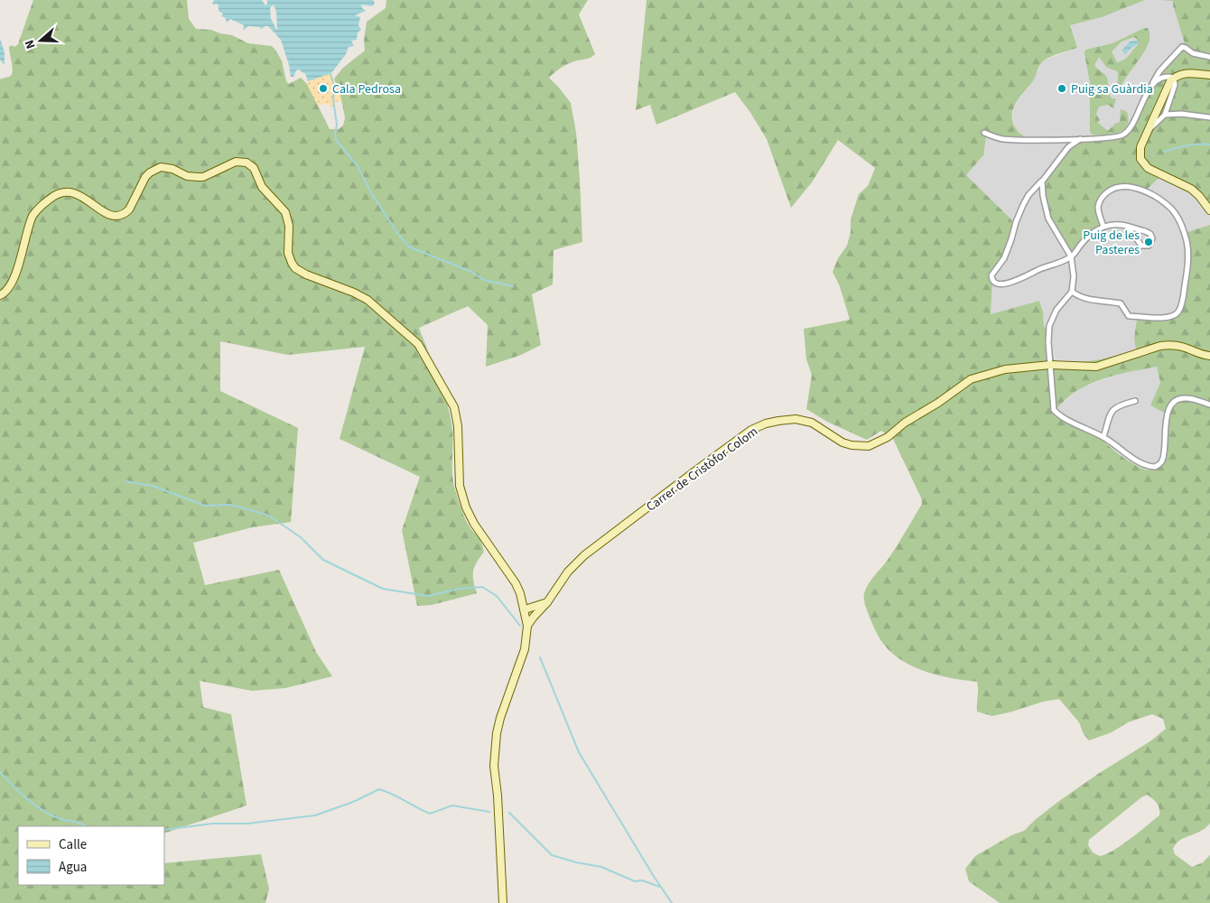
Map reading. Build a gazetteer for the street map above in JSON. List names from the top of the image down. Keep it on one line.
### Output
{"streets":{"street":["Carrer de Cristòfor Colom"]},"places":["Cala Pedrosa","Puig sa Guàrdia","Puig de les Pasteres"],"legend":["Calle","Agua"],"north":"left"}
